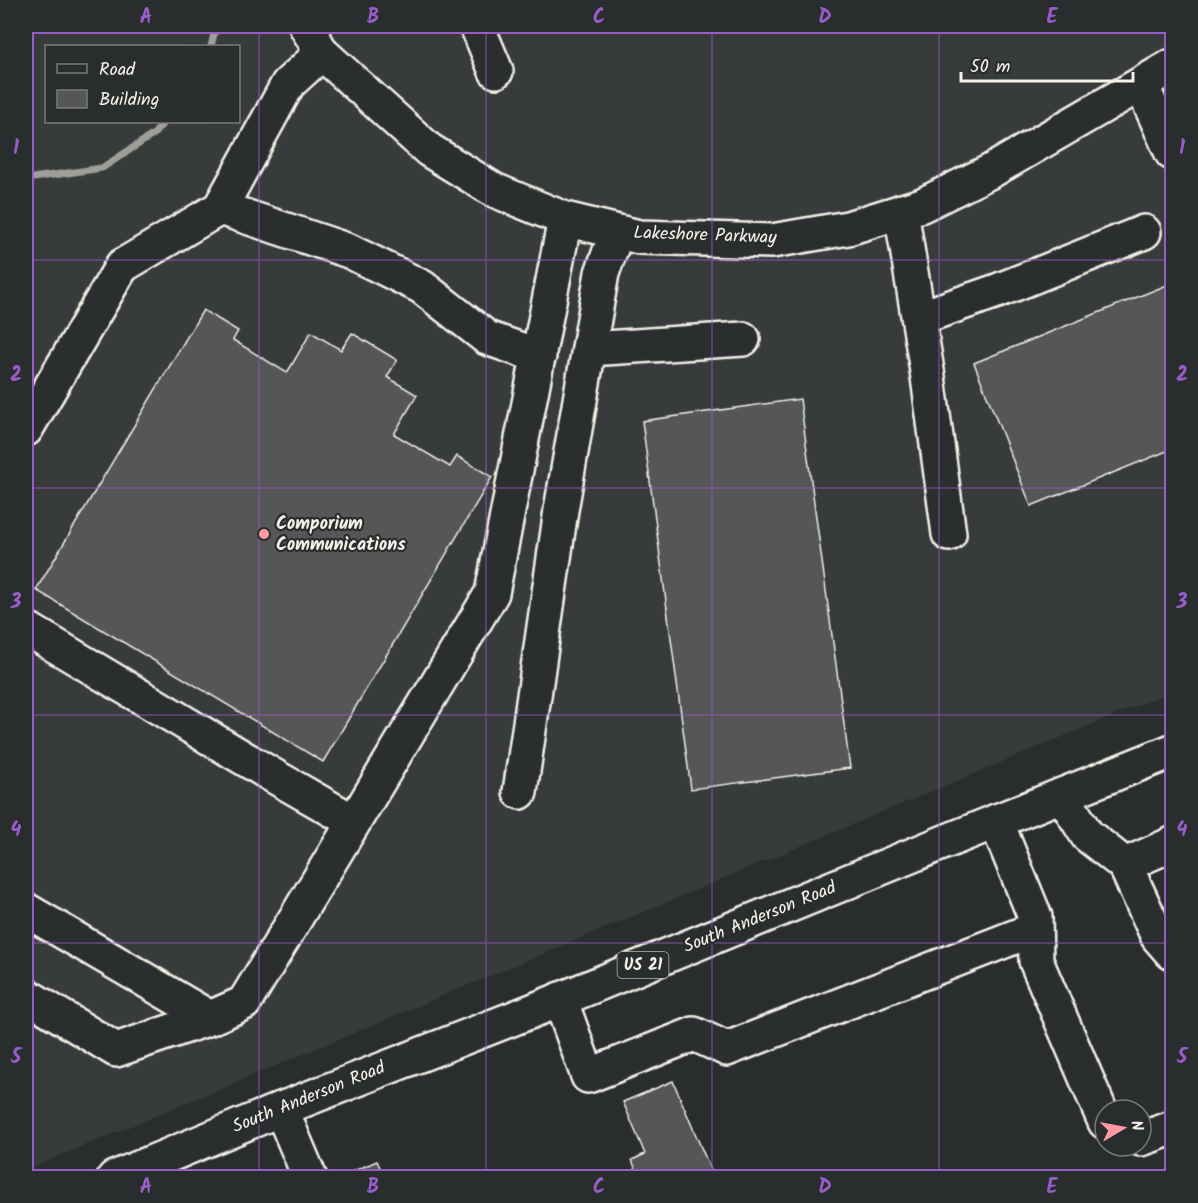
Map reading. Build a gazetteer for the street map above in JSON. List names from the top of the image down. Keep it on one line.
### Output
{"streets":{"main road":["Lakeshore Parkway","South Anderson Road","US 21"]},"places":["Comporium Communications"],"legend":["Road","Building"],"scale_bar":"50 m","north":"right","grid":{"columns":["A","B","C","D","E"],"rows":["1","2","3","4","5"]}}
